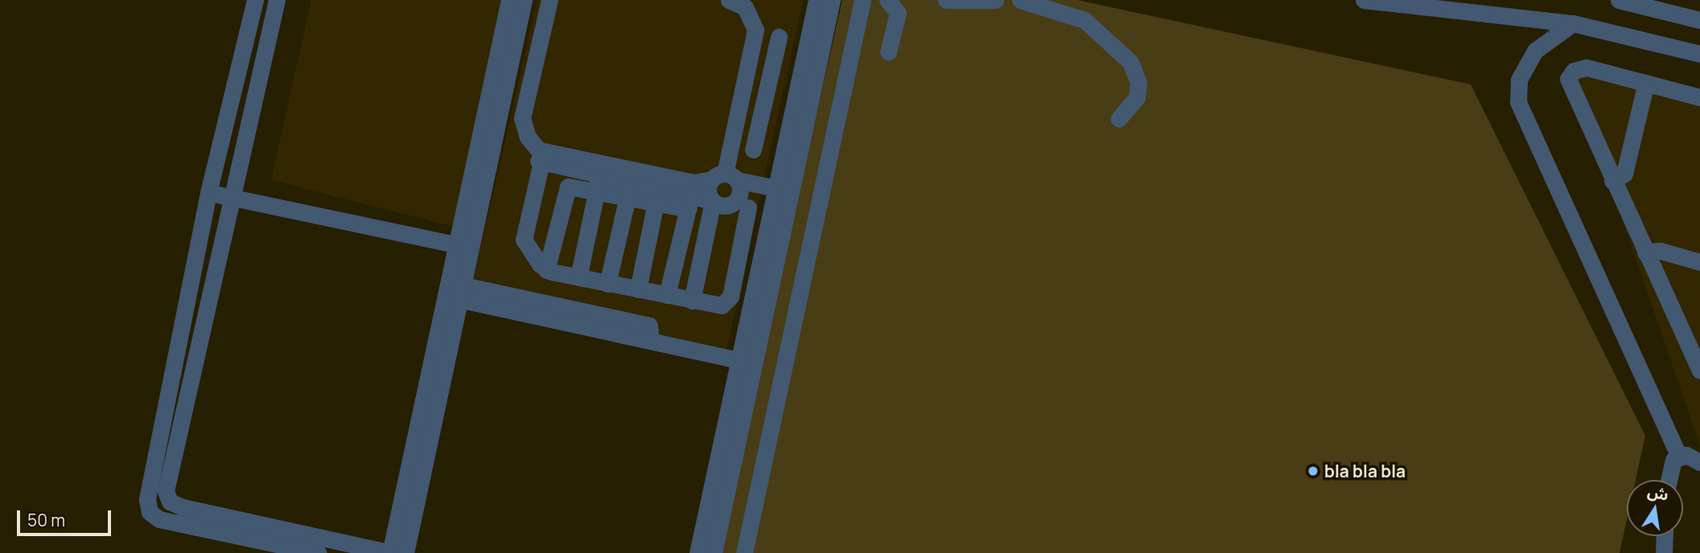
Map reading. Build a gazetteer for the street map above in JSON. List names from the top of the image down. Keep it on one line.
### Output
{"places":["bla bla bla"],"scale_bar":"50 m","north":"top"}
